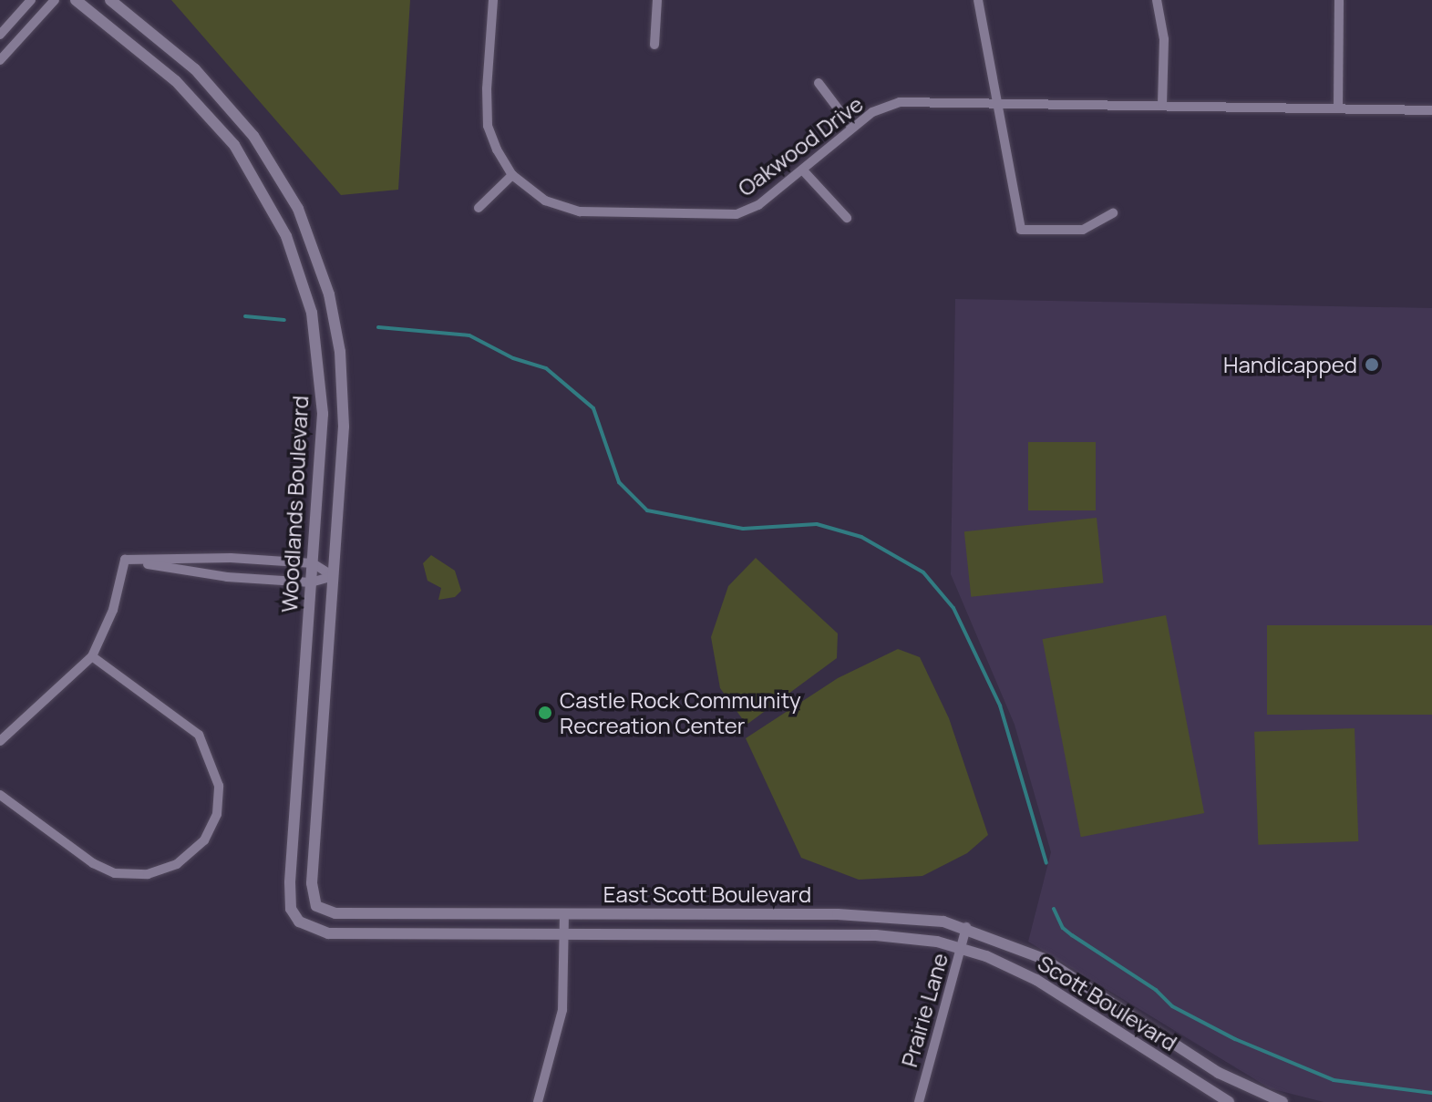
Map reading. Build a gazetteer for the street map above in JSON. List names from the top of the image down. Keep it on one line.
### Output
{"streets":{"street":["Oakwood Drive","Woodlands Boulevard","East Scott Boulevard","Scott Boulevard","Prairie Lane"]},"crossings":[["Woodlands Boulevard","East Scott Boulevard"],["East Scott Boulevard","Scott Boulevard"],["East Scott Boulevard","Prairie Lane"],["Scott Boulevard","Prairie Lane"]],"places":["Handicapped","Castle Rock Community Recreation Center"]}
